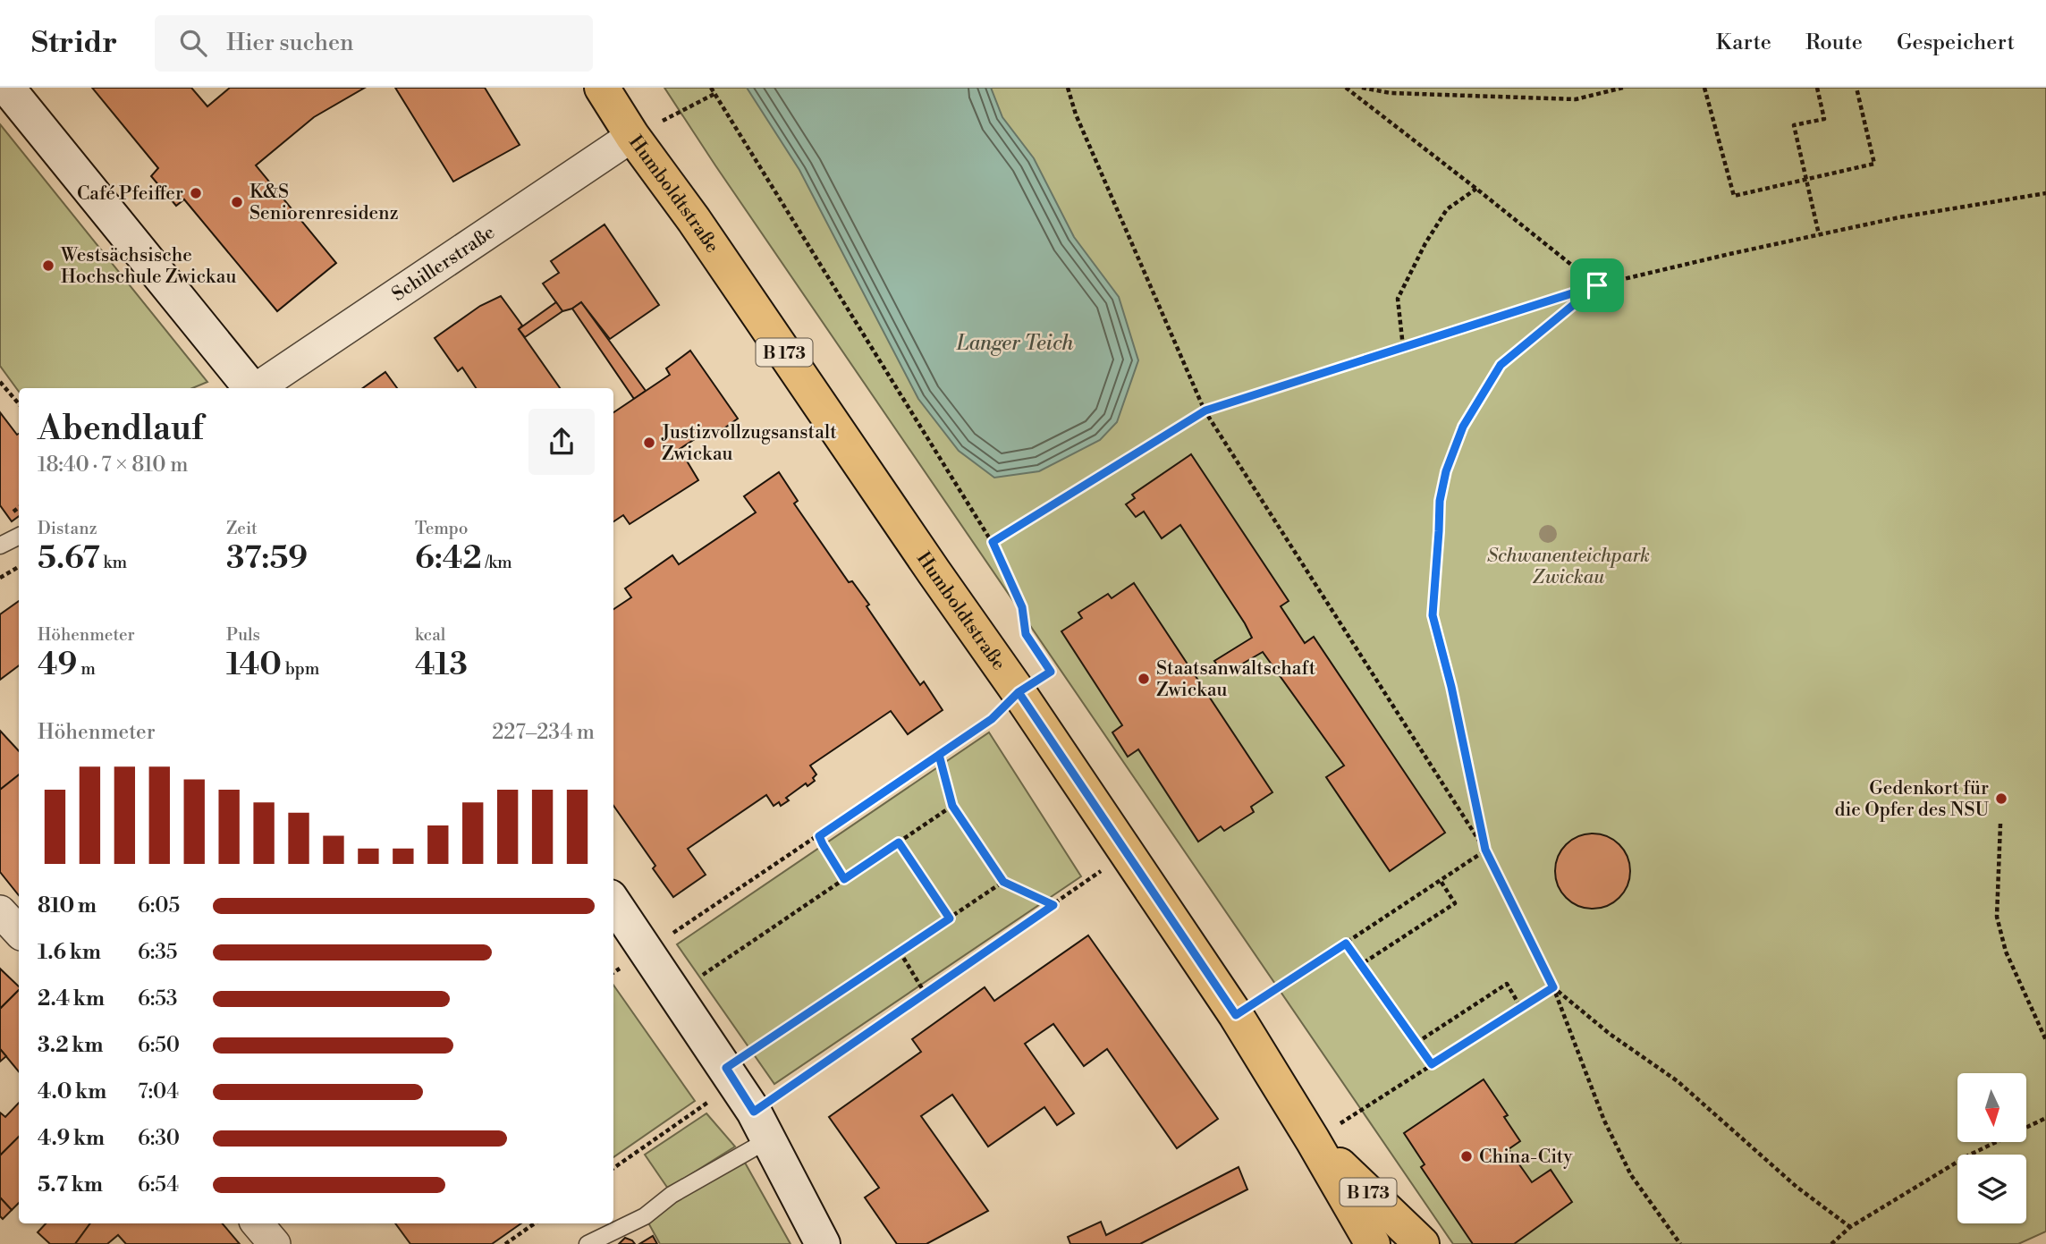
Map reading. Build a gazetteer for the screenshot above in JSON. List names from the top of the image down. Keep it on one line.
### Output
{"streets":{"main road":["Humboldtstraße","B 173"],"street":["Schillerstraße"]},"crossings":[["Humboldtstraße","Schillerstraße"]],"water":["Langer Teich"],"parks":["Schwanenteichpark Zwickau"],"places":["Café Pfeiffer","K&S Seniorenresidenz","Westsächsische Hochschule Zwickau","Justizvollzugsanstalt Zwickau","Staatsanwaltschaft Zwickau","Gedenkort für die Opfer des NSU","China-City"],"north":"bottom","page":{"header":"Stridr","search":"Hier suchen","nav":["Karte","Route","Gespeichert"],"heading":["Abendlauf","18:40 · 7 × 810 m"],"stats":[["Distanz","5.67 km"],["Zeit","37:59"],["Tempo","6:42 /km"],["Höhenmeter","49 m"],["Puls","140 bpm"],["kcal","413"]],"chart":["Höhenmeter","227–234 m"],"list":[{"name":"810 m","note":"6:05"},{"name":"1.6 km","note":"6:35"},{"name":"2.4 km","note":"6:53"},{"name":"3.2 km","note":"6:50"},{"name":"4.0 km","note":"7:04"},{"name":"4.9 km","note":"6:30"},{"name":"5.7 km","note":"6:54"}]}}
